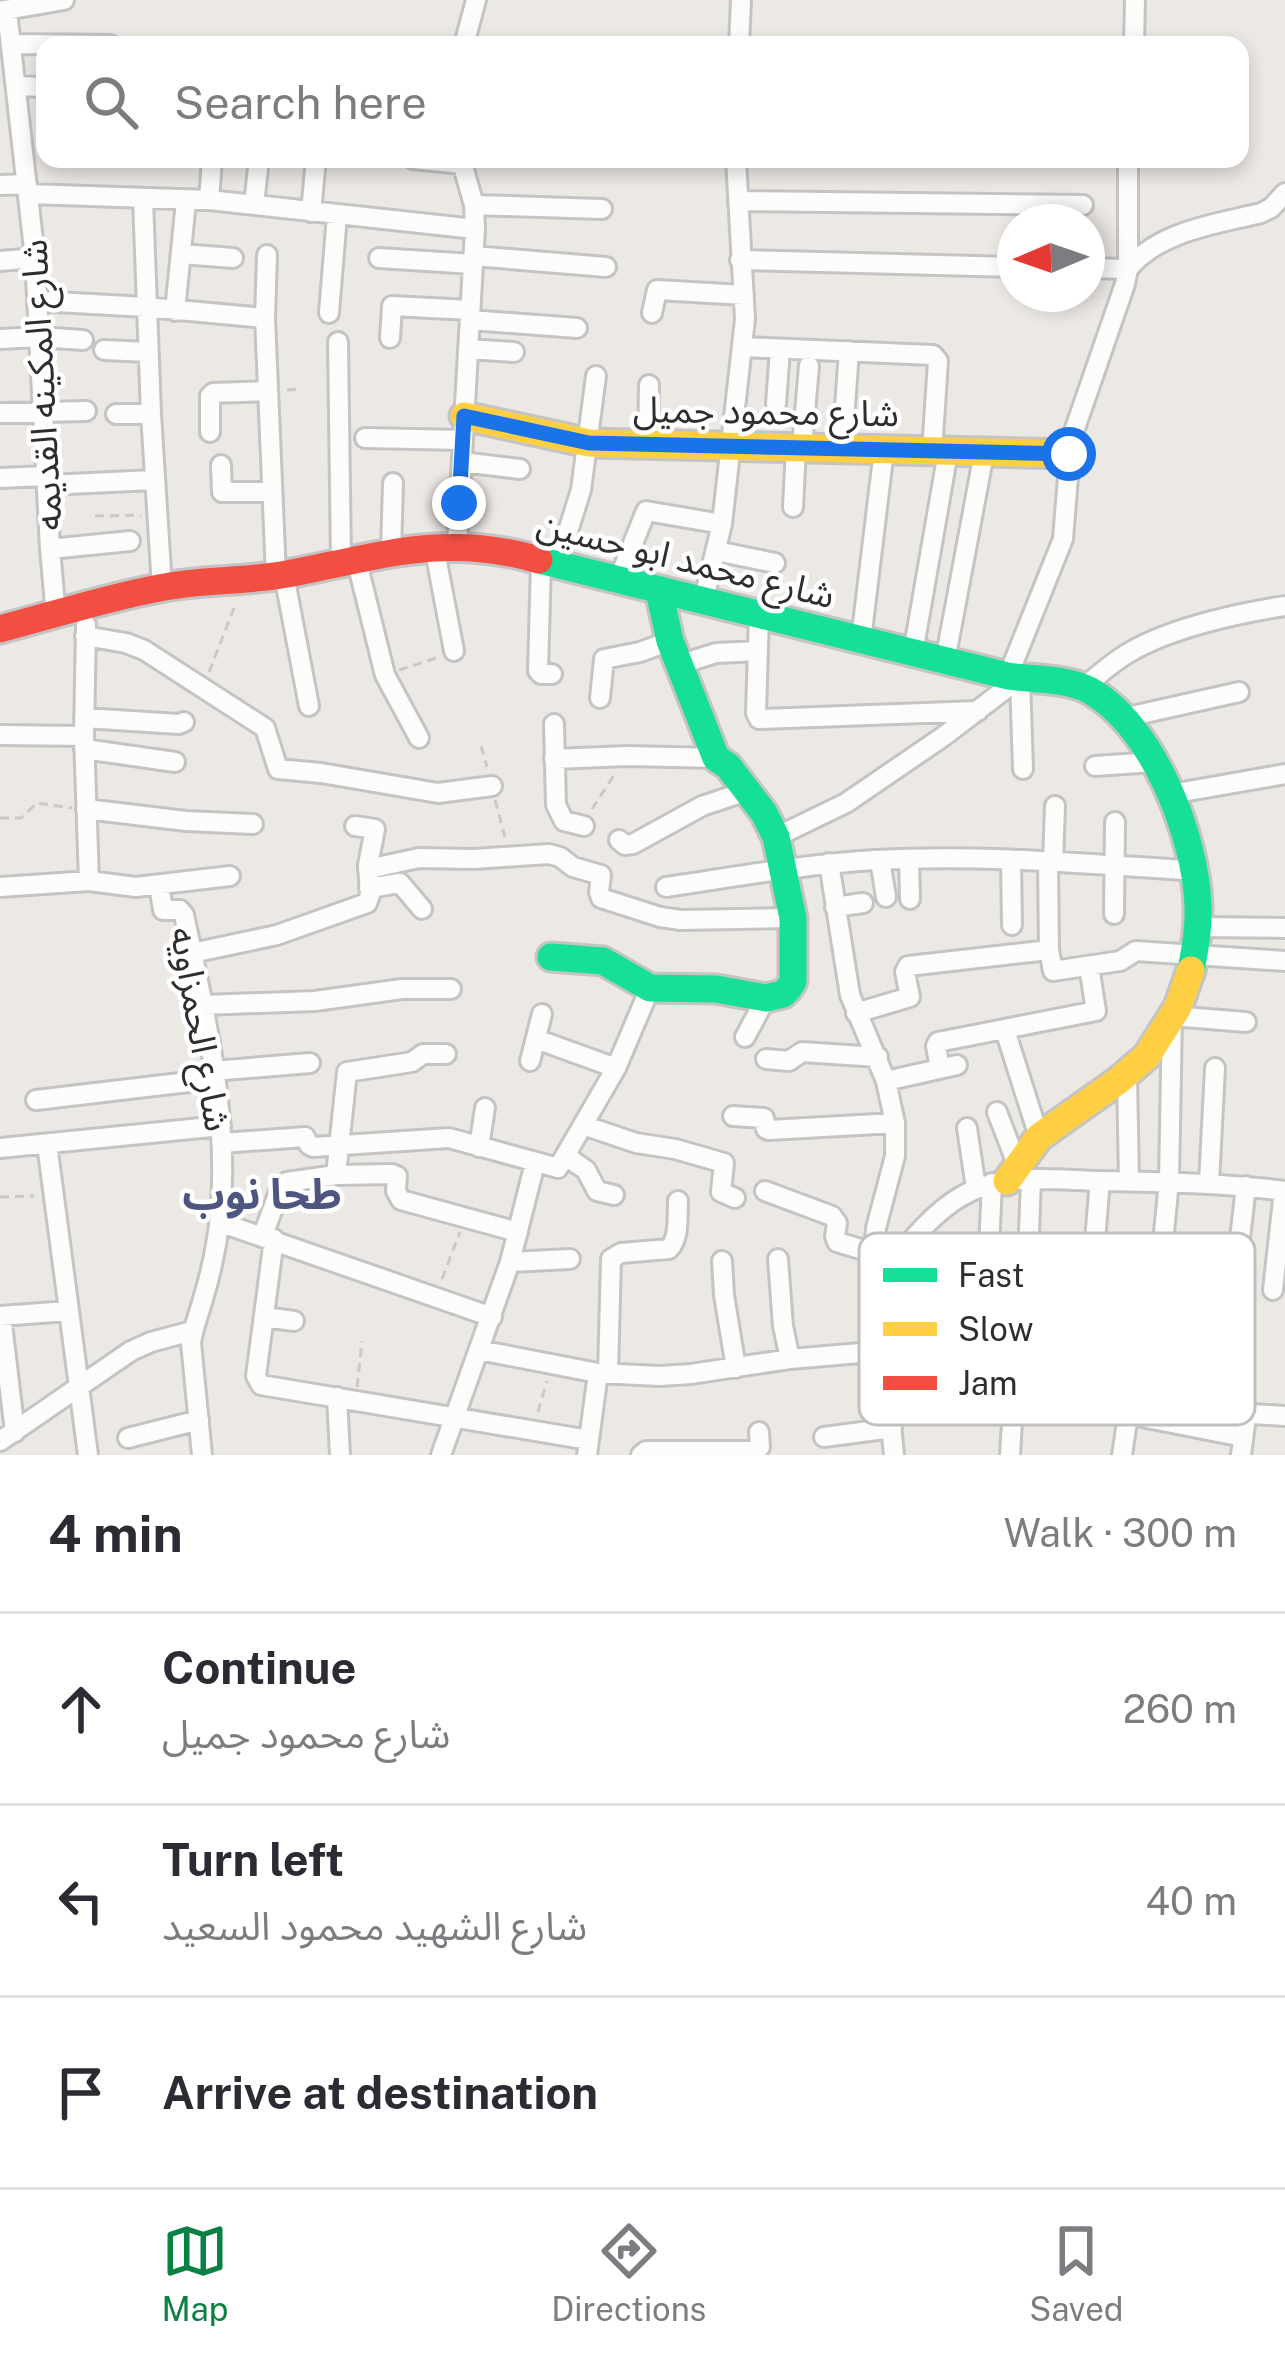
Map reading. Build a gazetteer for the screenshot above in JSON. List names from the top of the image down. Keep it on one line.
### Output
{"streets":{"street":["شارع المكينه القديمه","شارع محمود جميل","شارع محمد ابو حسين","شارع الحمزاويه"]},"crossings":[["شارع المكينه القديمه","شارع محمد ابو حسين"]],"districts":["طحا نوب"],"legend":["Fast","Slow","Jam"],"north":"left","page":{"search":"Search here","heading":["4 min","Walk · 300 m"],"list":[["Continue","شارع محمود جميل","260 m"],["Turn left","شارع الشهيد محمود السعيد","40 m"],"Arrive at destination"],"nav":["Map","Directions","Saved"]}}
